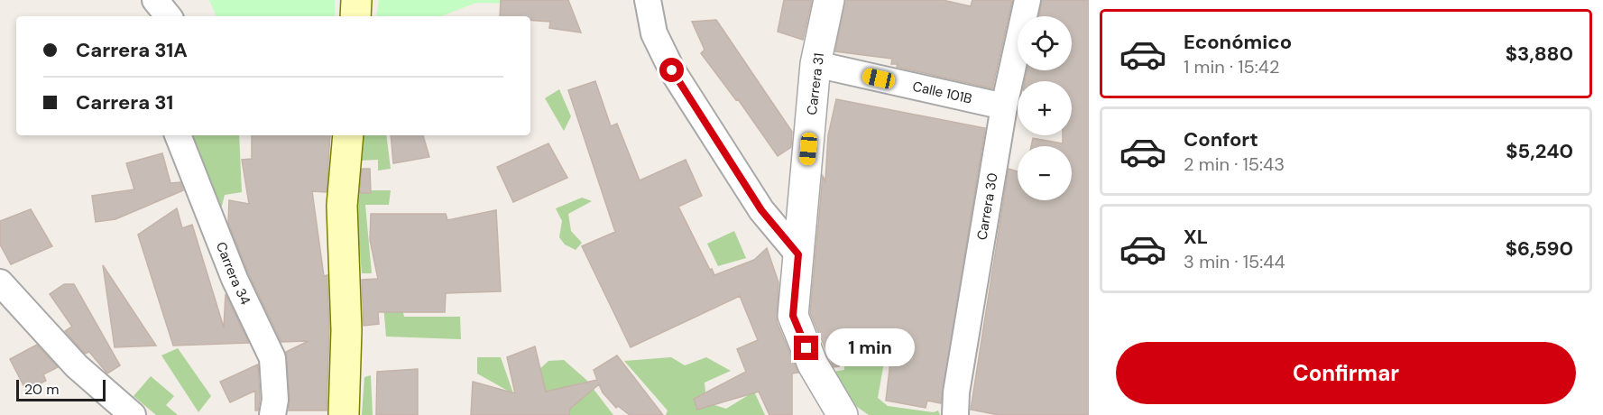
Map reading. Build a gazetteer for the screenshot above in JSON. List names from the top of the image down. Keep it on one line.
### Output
{"streets":{"street":["Carrera 31","Calle 101B","Carrera 30","Carrera 34"]},"crossings":[["Carrera 31","Calle 101B"],["Calle 101B","Carrera 30"]],"scale_bar":"20 m","page":{"list":[{"name":"Económico","note":"1 min · 15:42","value":"$3,880"},{"name":"Confort","note":"2 min · 15:43","value":"$5,240"},{"name":"XL","note":"3 min · 15:44","value":"$6,590"}],"map_buttons":["+","−"],"banner":["Carrera 31A","Carrera 31"],"bubble":"1 min","buttons":"Confirmar","scale":"20 m"}}
